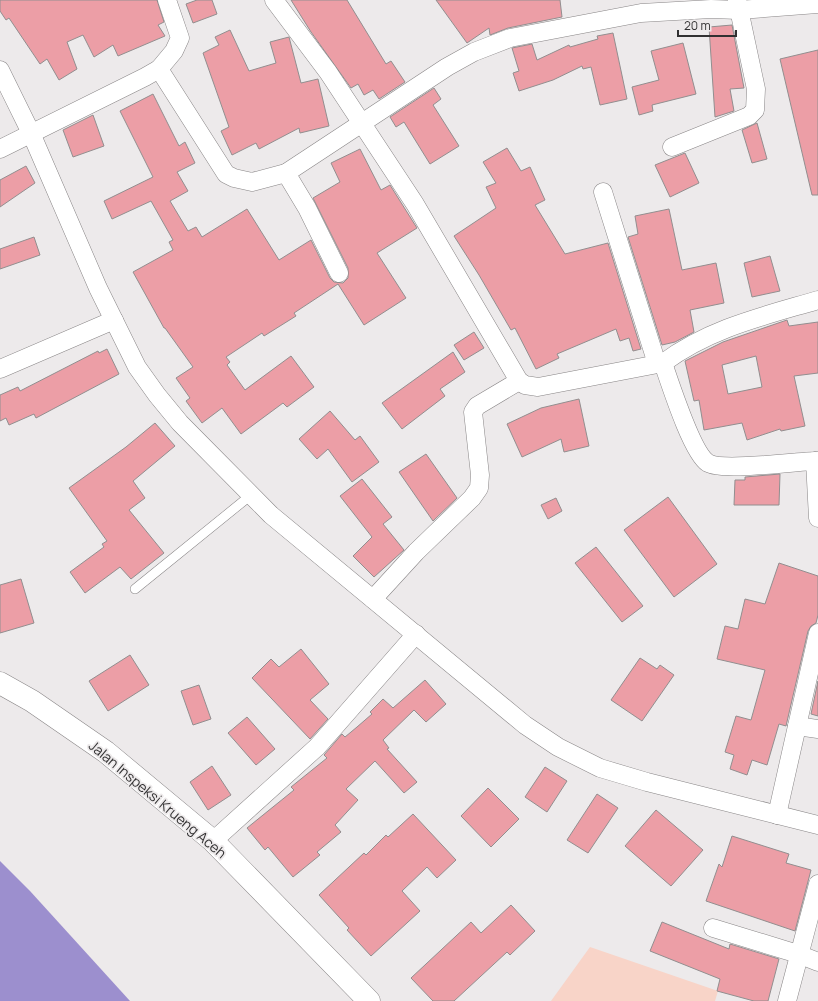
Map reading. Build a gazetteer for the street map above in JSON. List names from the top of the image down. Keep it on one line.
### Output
{"streets":{"street":["Jalan Inspeksi Krueng Aceh"]},"scale_bar":"20 m"}
